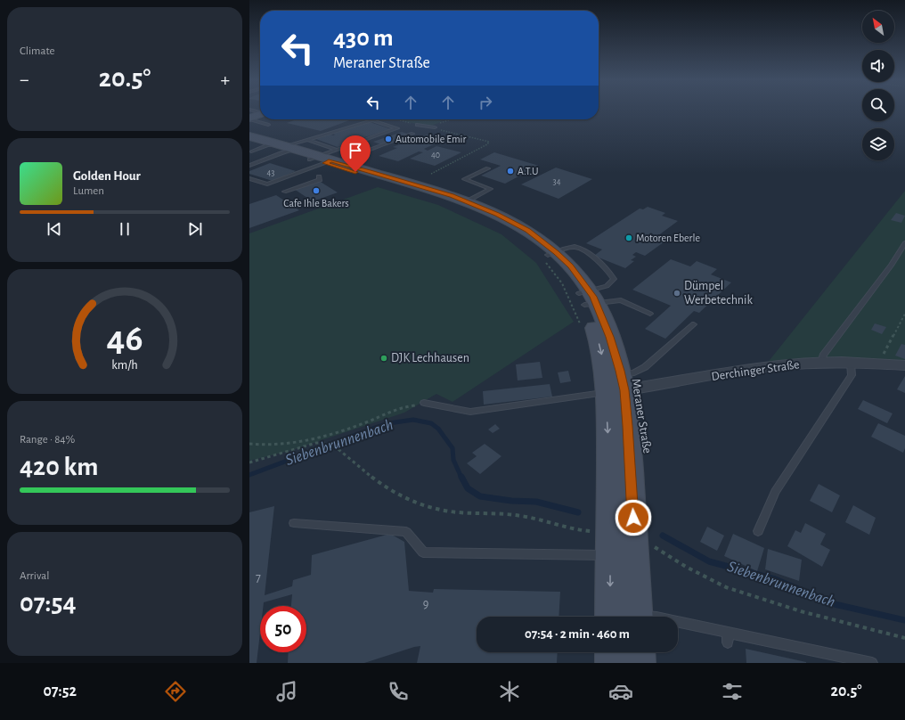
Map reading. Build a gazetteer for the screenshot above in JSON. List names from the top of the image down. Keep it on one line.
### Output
{"streets":{"main road":["Meraner Straße"],"street":["Derchinger Straße"]},"crossings":[["Derchinger Straße","Meraner Straße"]],"water":["Siebenbrunnenbach"],"places":["Automobile Emir","A.T.U","Cafe Ihle Bakers","Motoren Eberle","Dümpel Werbetechnik","DJK Lechhausen"],"house_numbers":["40","43","34","7","9"],"north":"top left","page":{"tile":["Climate",["Range · 84%","420 km"],["Arrival","07:54"]],"turn":["430 m","Meraner Straße"],"heat":["−","20.5°","+"],"song":["Golden Hour","Lumen"],"limit":"50","trip":"07:54 · 2 min · 460 m","tabs":["07:52","20.5°"],"gauge":["46","km/h"]}}
